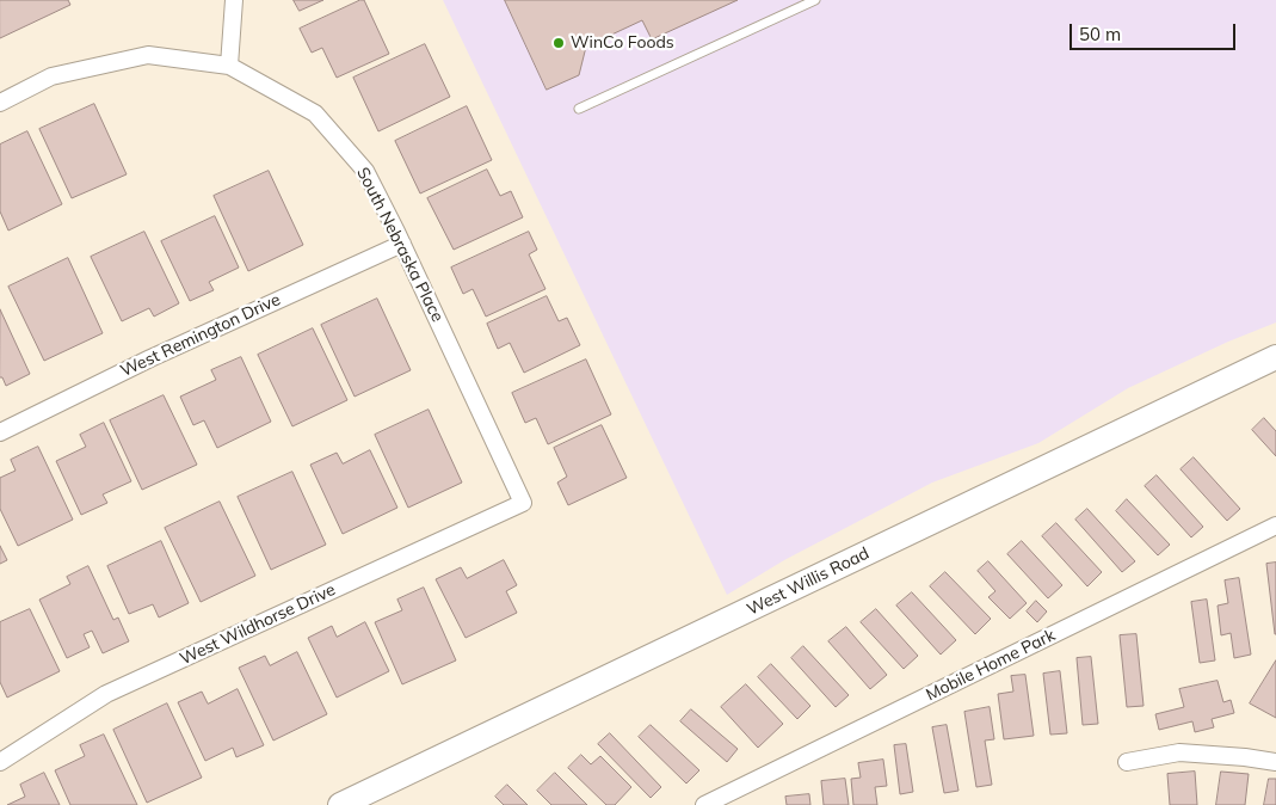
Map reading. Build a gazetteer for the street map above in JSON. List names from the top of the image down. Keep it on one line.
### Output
{"streets":{"street":["South Nebraska Place","West Remington Drive","West Willis Road","West Wildhorse Drive","Mobile Home Park"]},"crossings":[["South Nebraska Place","West Remington Drive"],["South Nebraska Place","West Wildhorse Drive"]],"places":["WinCo Foods"],"scale_bar":"50 m"}
